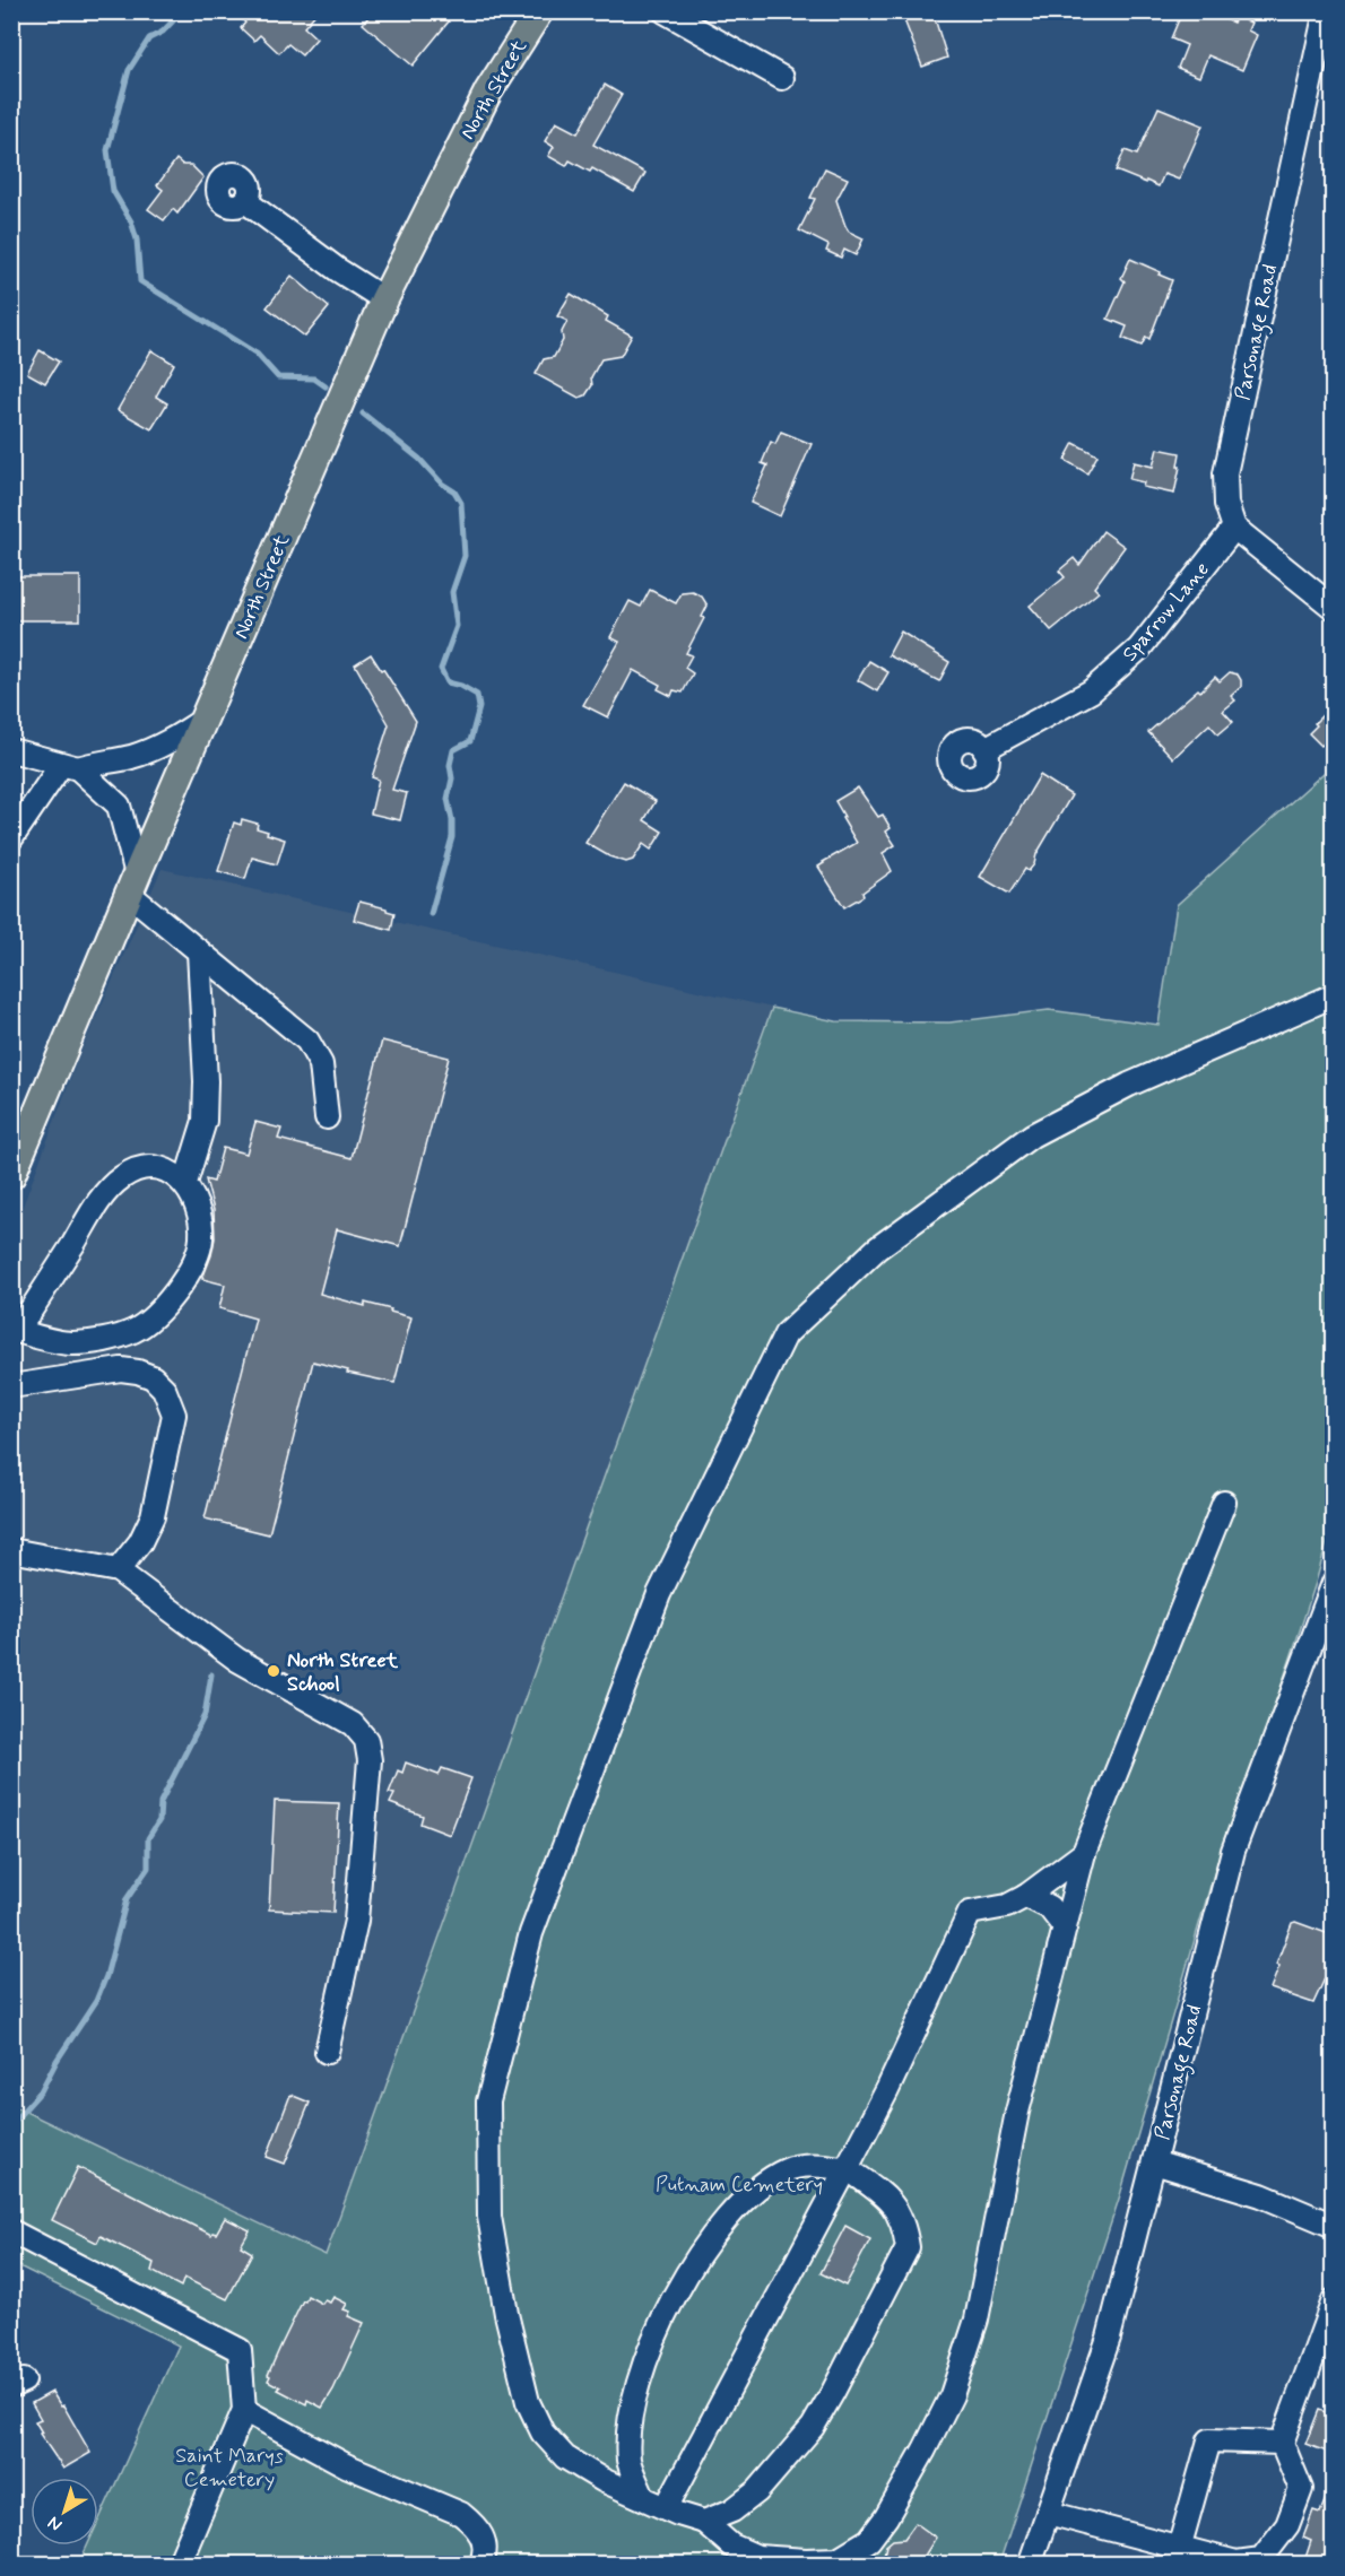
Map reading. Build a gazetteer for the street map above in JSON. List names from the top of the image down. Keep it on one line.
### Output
{"streets":{"main road":["North Street"],"street":["Parsonage Road","Sparrow Lane"]},"crossings":[["Parsonage Road","Sparrow Lane"]],"parks":["Putnam Cemetery","Saint Marys Cemetery"],"places":["North Street School"],"north":"bottom left"}
